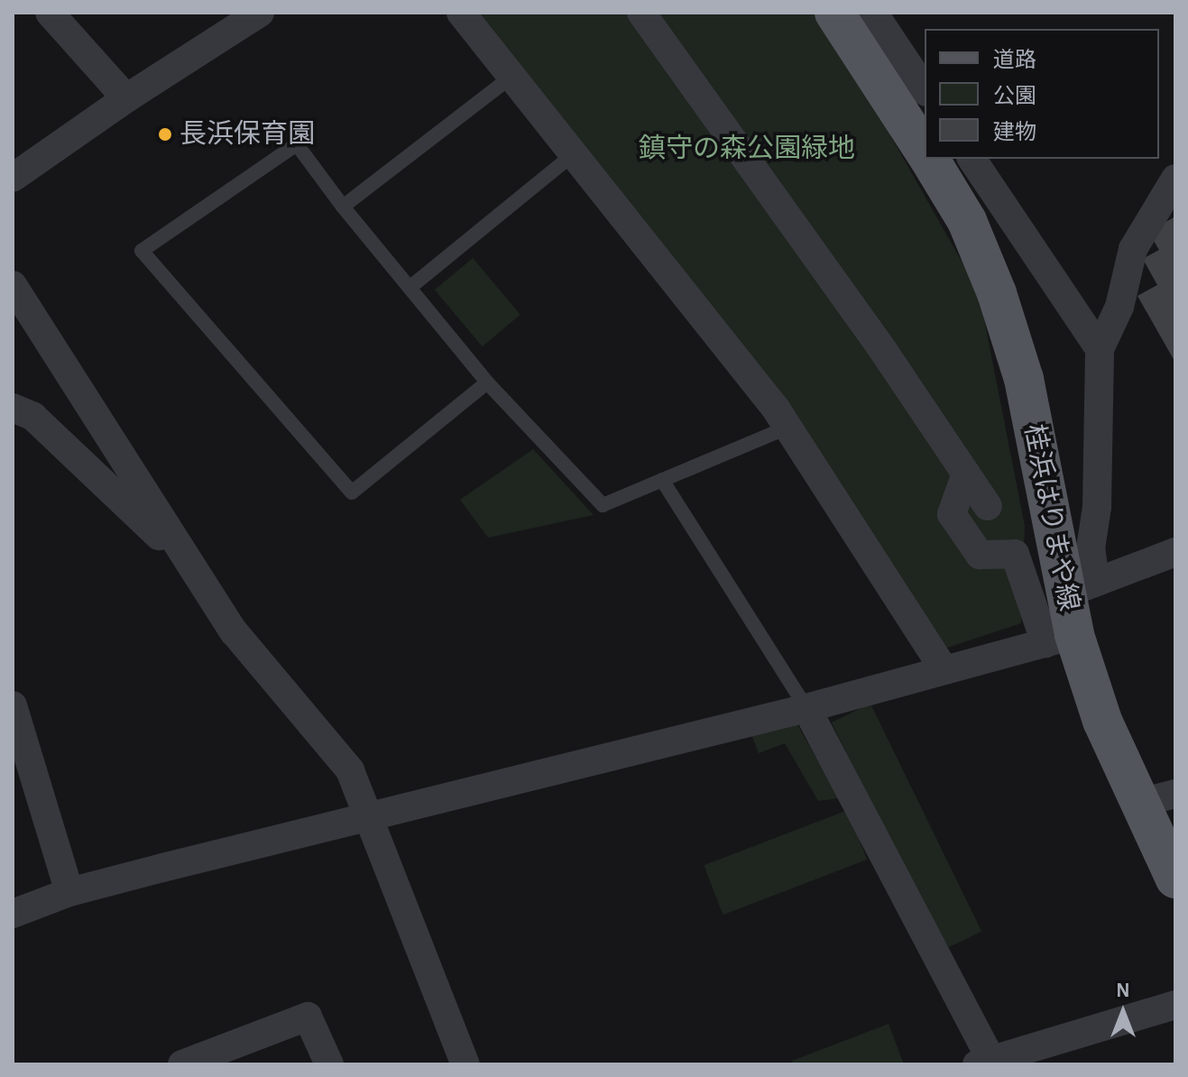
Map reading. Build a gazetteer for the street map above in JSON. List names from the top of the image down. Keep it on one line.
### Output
{"streets":{"main road":["桂浜はりまや線"]},"parks":["鎮守の森公園緑地"],"places":["長浜保育園"],"legend":["道路","公園","建物"],"north":"top"}
